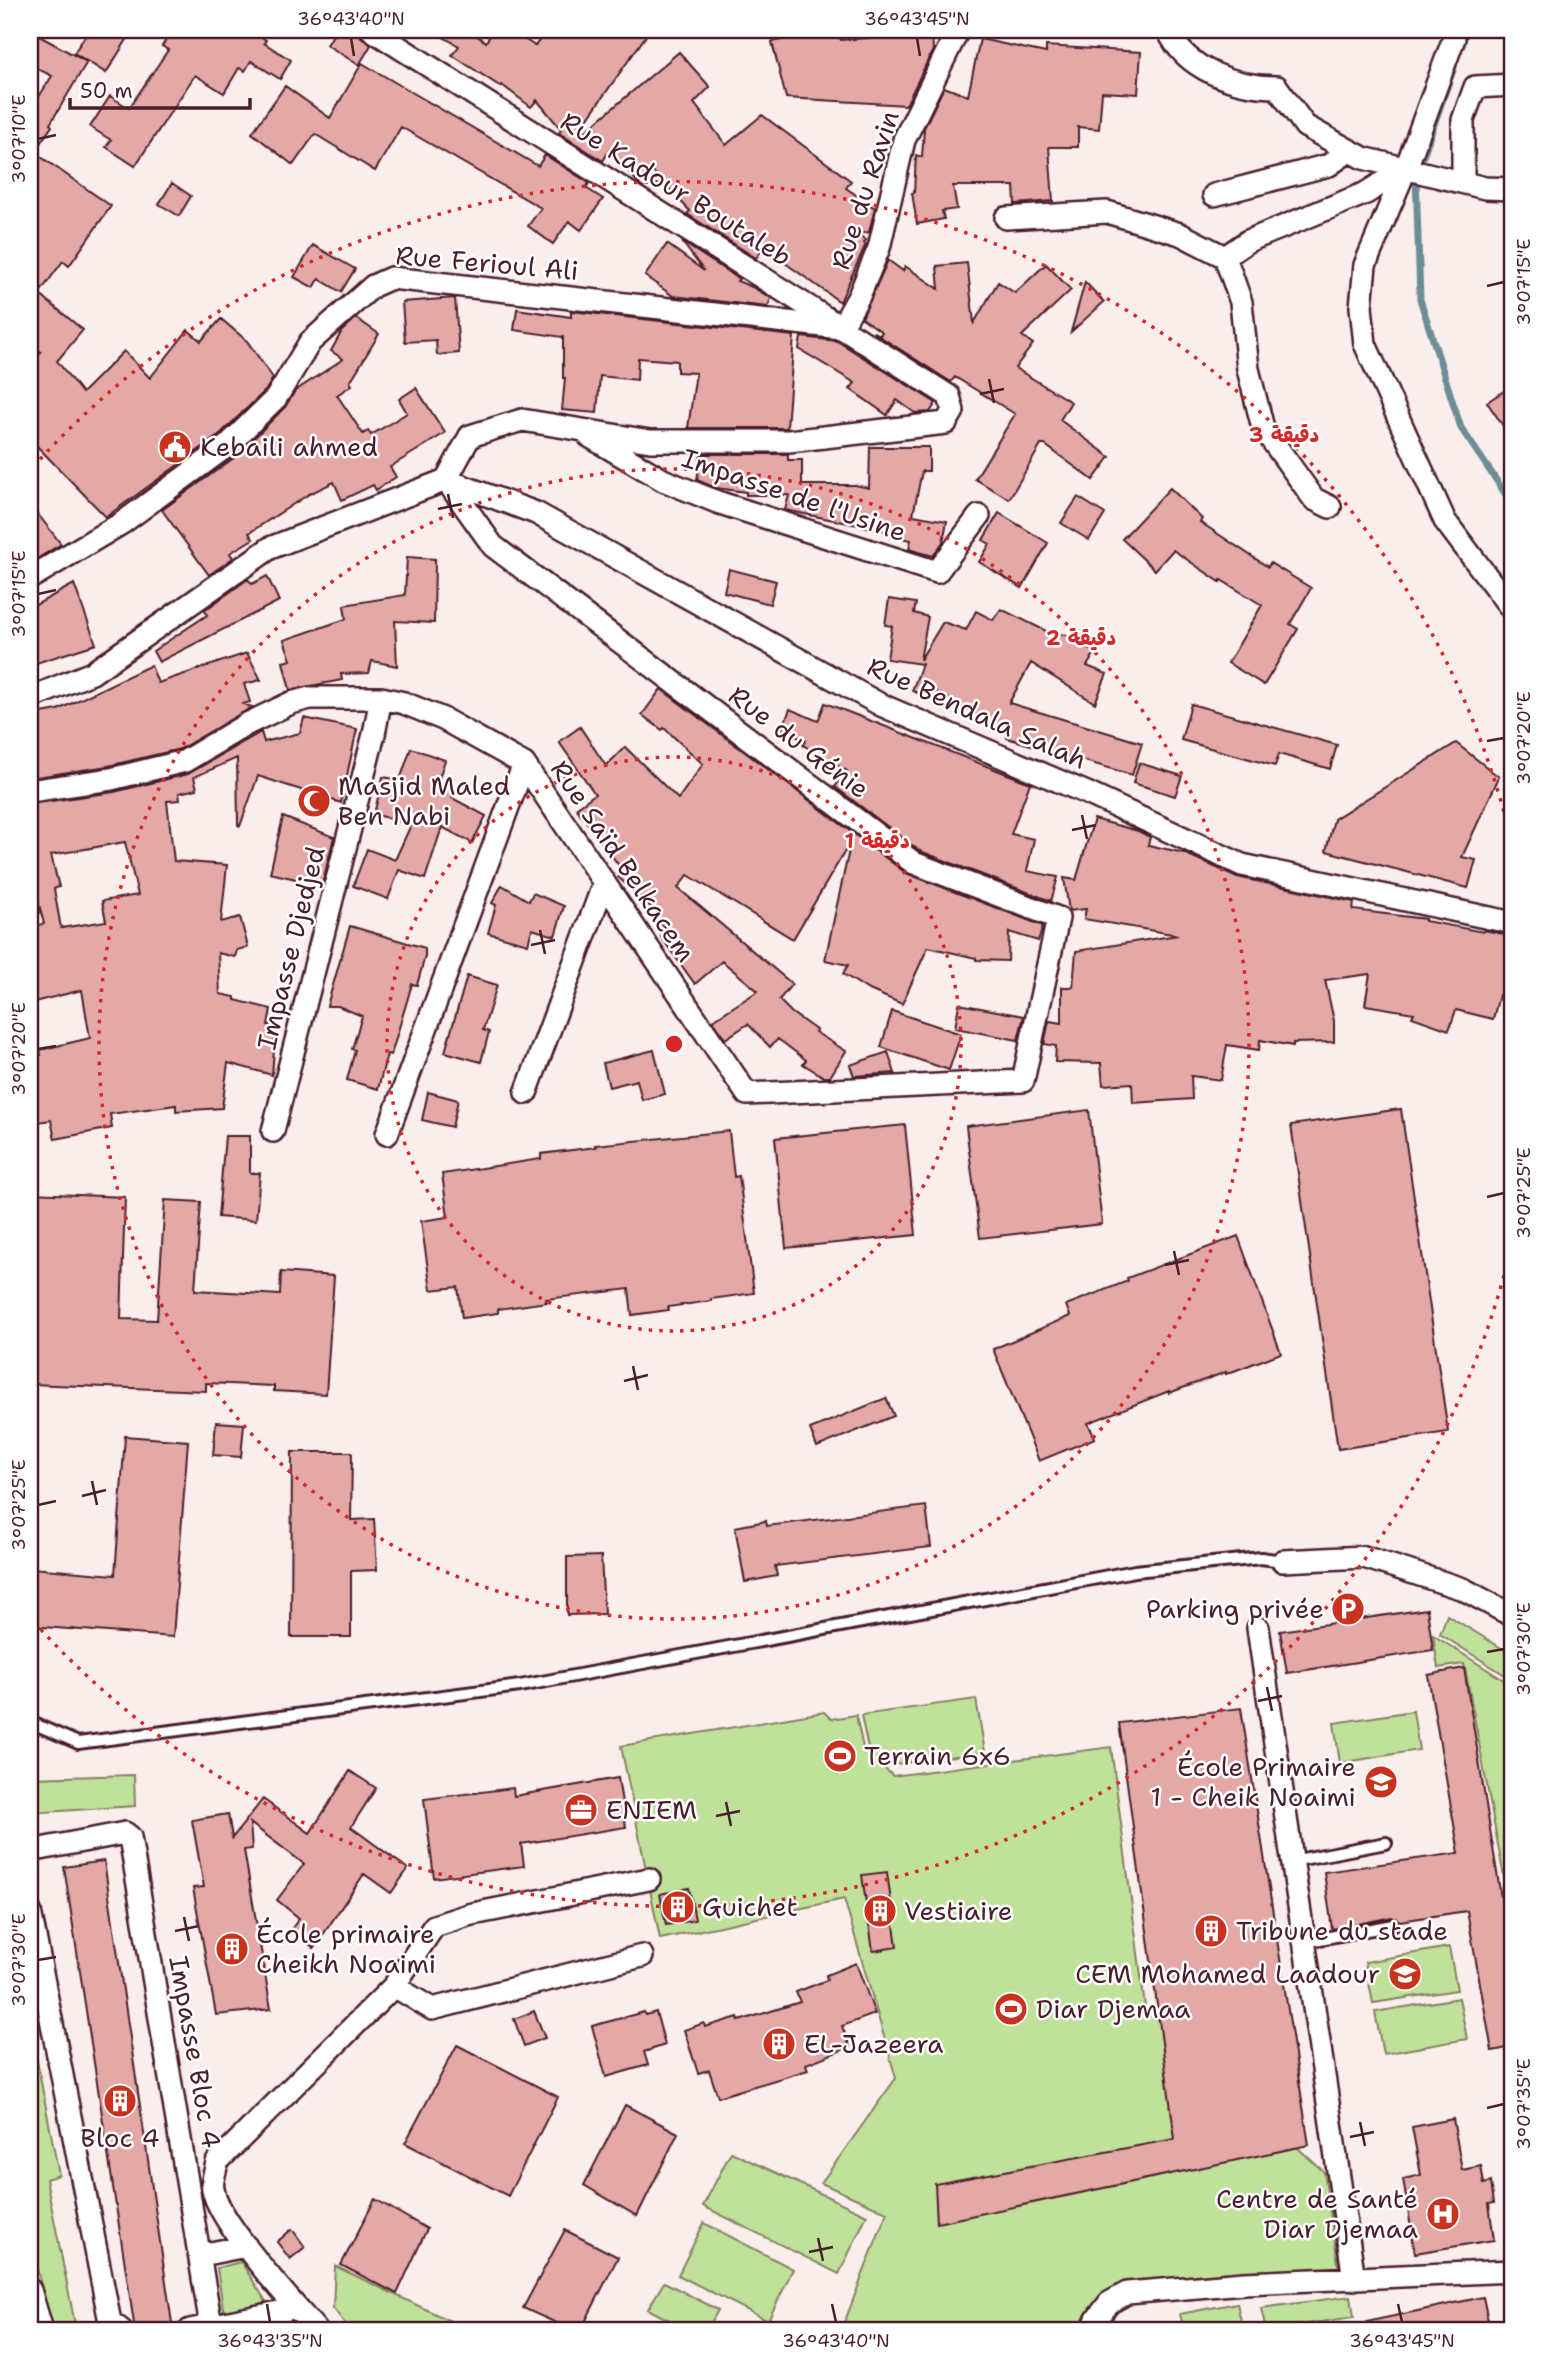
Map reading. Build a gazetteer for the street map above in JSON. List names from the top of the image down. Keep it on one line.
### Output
{"streets":{"street":["Rue Kadour Boutaleb","Rue du Ravin","Rue Ferioul Ali","Impasse de l'Usine","Rue Bendala Salah","Rue du Génie","Rue Saïd Belkacem","Impasse Djedjed","Impasse Bloc 4"]},"crossings":[["Rue Kadour Boutaleb","Rue du Ravin"],["Rue Kadour Boutaleb","Rue Ferioul Ali"],["Rue Kadour Boutaleb","Impasse de l'Usine"],["Rue du Ravin","Rue Ferioul Ali"],["Rue Bendala Salah","Rue du Génie"],["Rue du Génie","Rue Saïd Belkacem"],["Rue Saïd Belkacem","Impasse Djedjed"]],"places":{"public building":["Kebaili ahmed"],"mosque":["Masjid Maled Ben Nabi"],"parking":["Parking privée"],"sports":["Terrain 6x6","Diar Djemaa"],"school or university":["École Primaire 1 - Cheik Noaimi","CEM Mohamed Laadour"],"office":["ENIEM"],"building":["Guichet","Vestiaire","Tribune du stade","École primaire Cheikh Noaimi","EL-Jazeera","Bloc 4"],"hospital":["Centre de Santé Diar Djemaa"]},"scale_bar":"50 m","coordinates":["36°43'40\"N","36°43'45\"N","3°07'10\"E","3°07'15\"E","3°07'20\"E","3°07'25\"E","3°07'30\"E","3°07'35\"E","36°43'35\"N"],"rings":["3 دقيقة","2 دقيقة","1 دقيقة"]}
